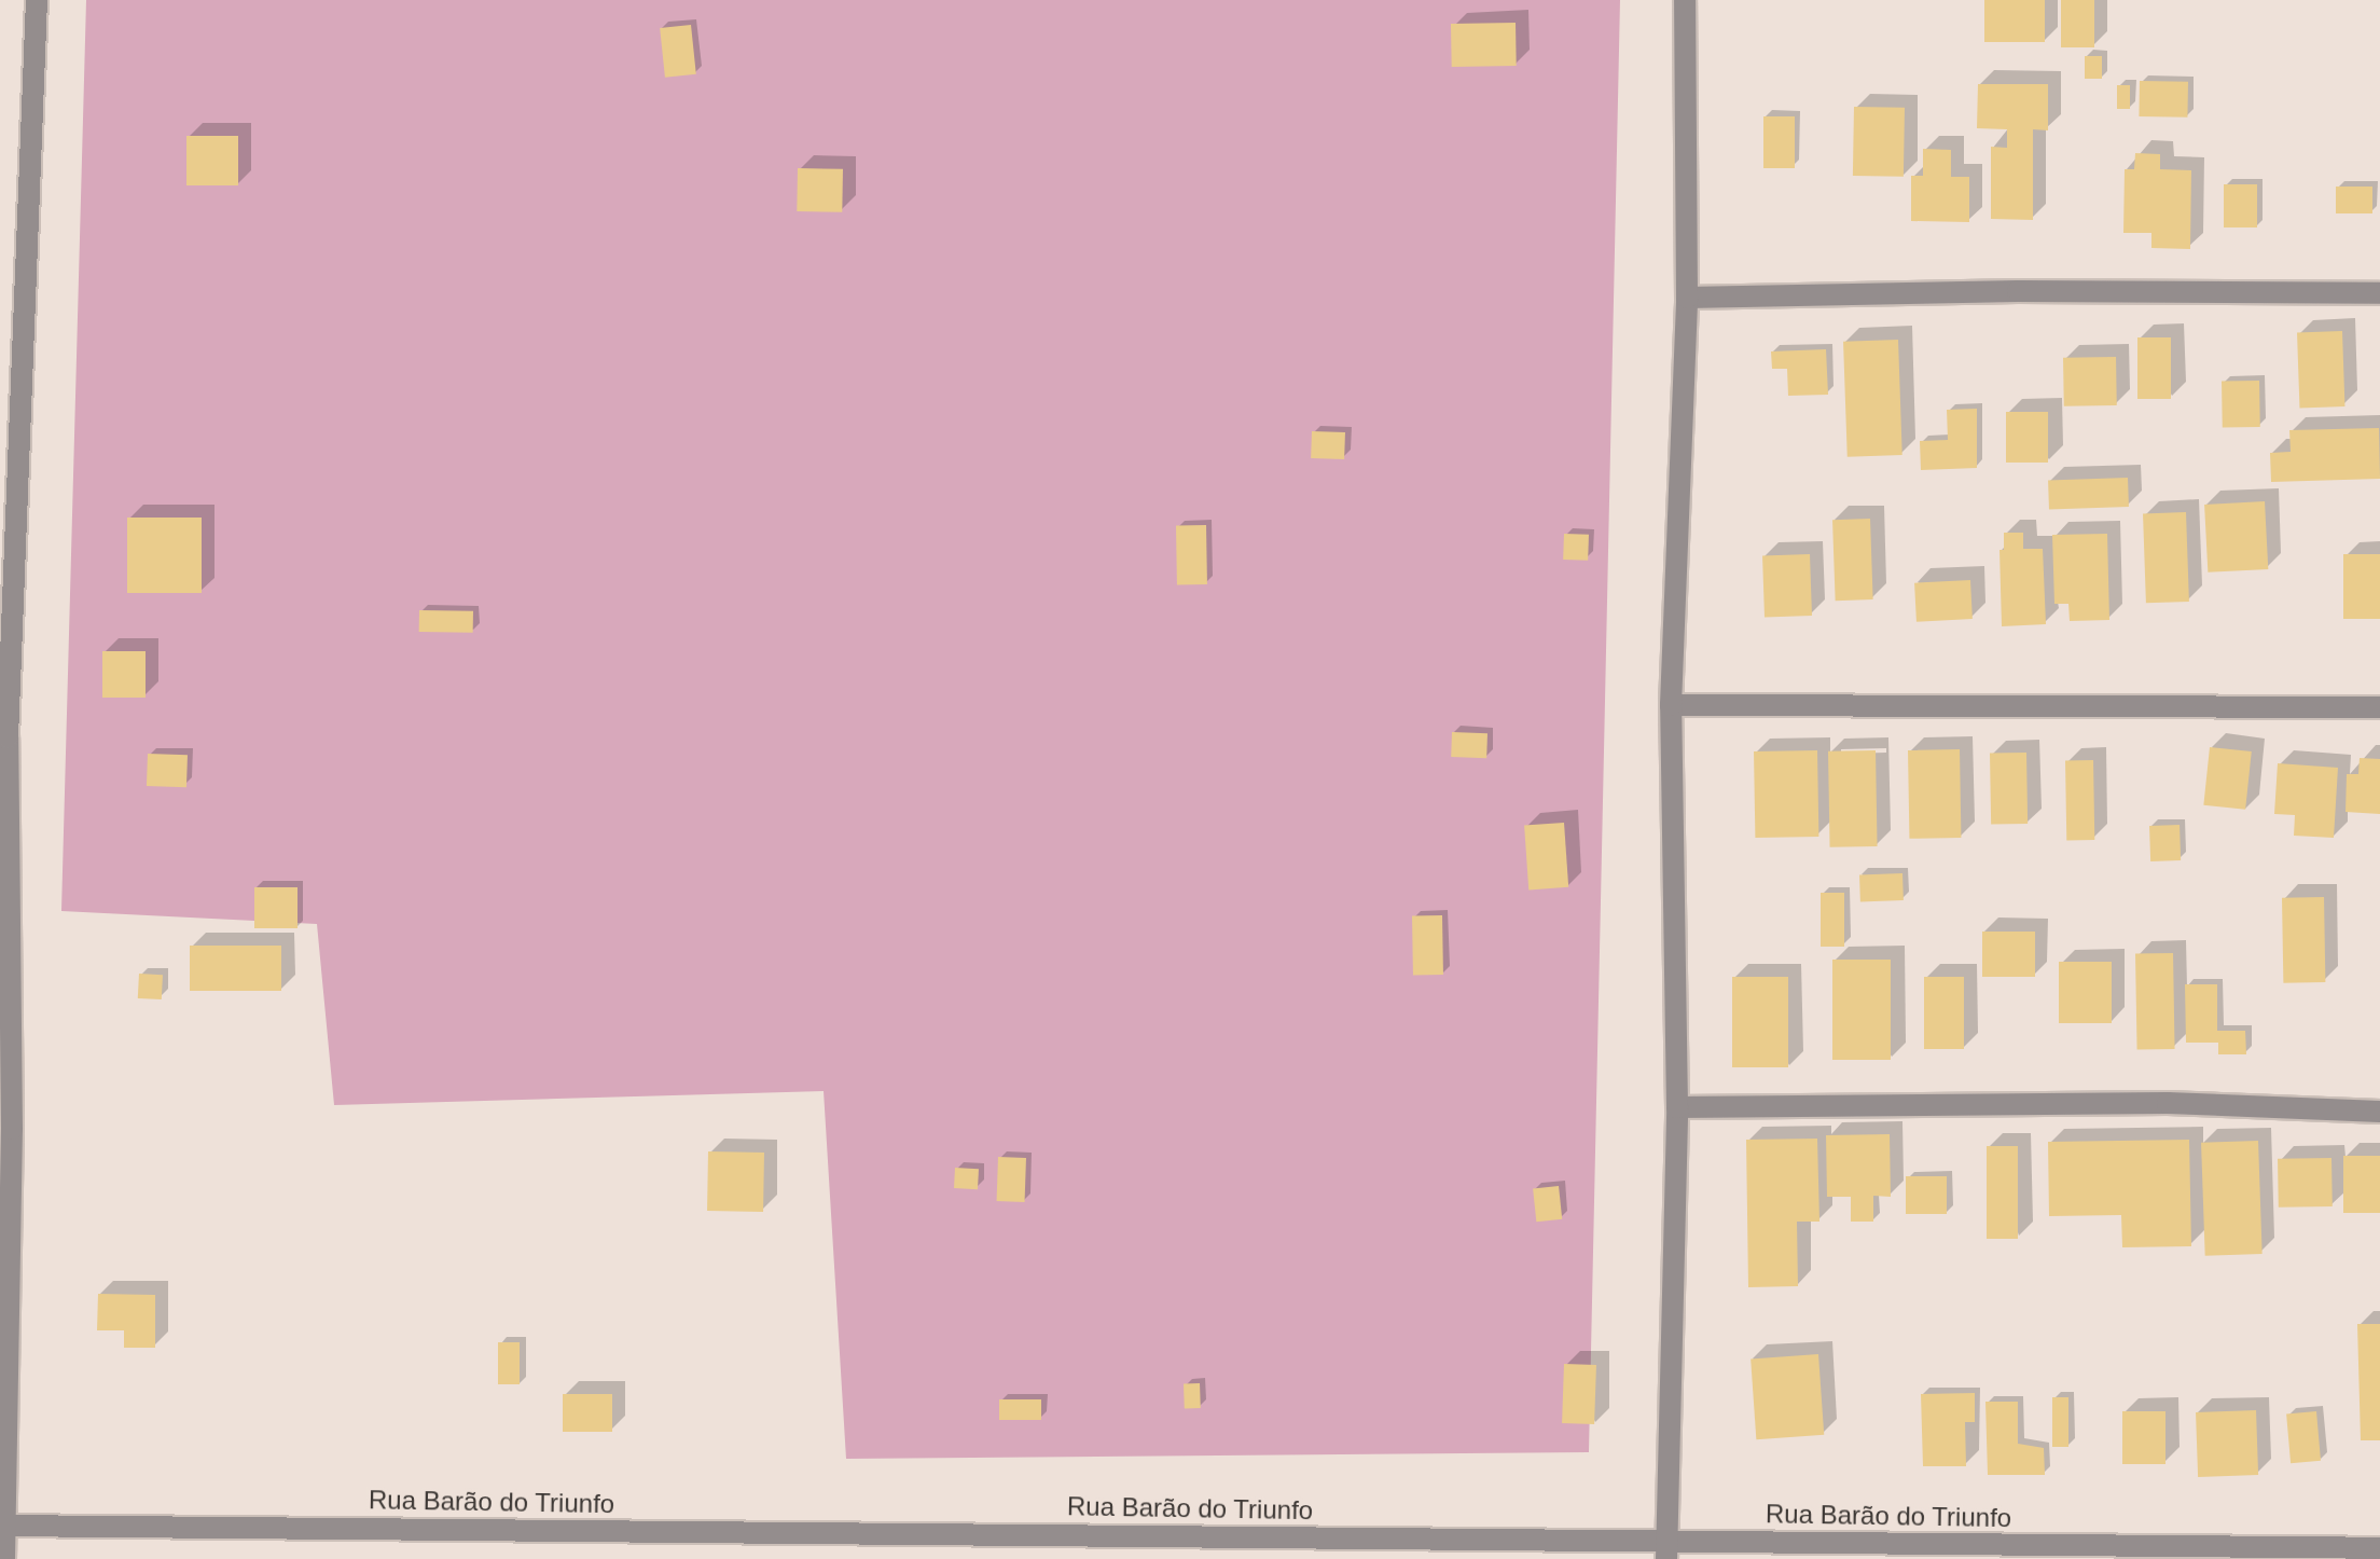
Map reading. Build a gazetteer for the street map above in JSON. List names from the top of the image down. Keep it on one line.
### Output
{"streets":{"street":["Rua Barão do Triunfo"]}}
